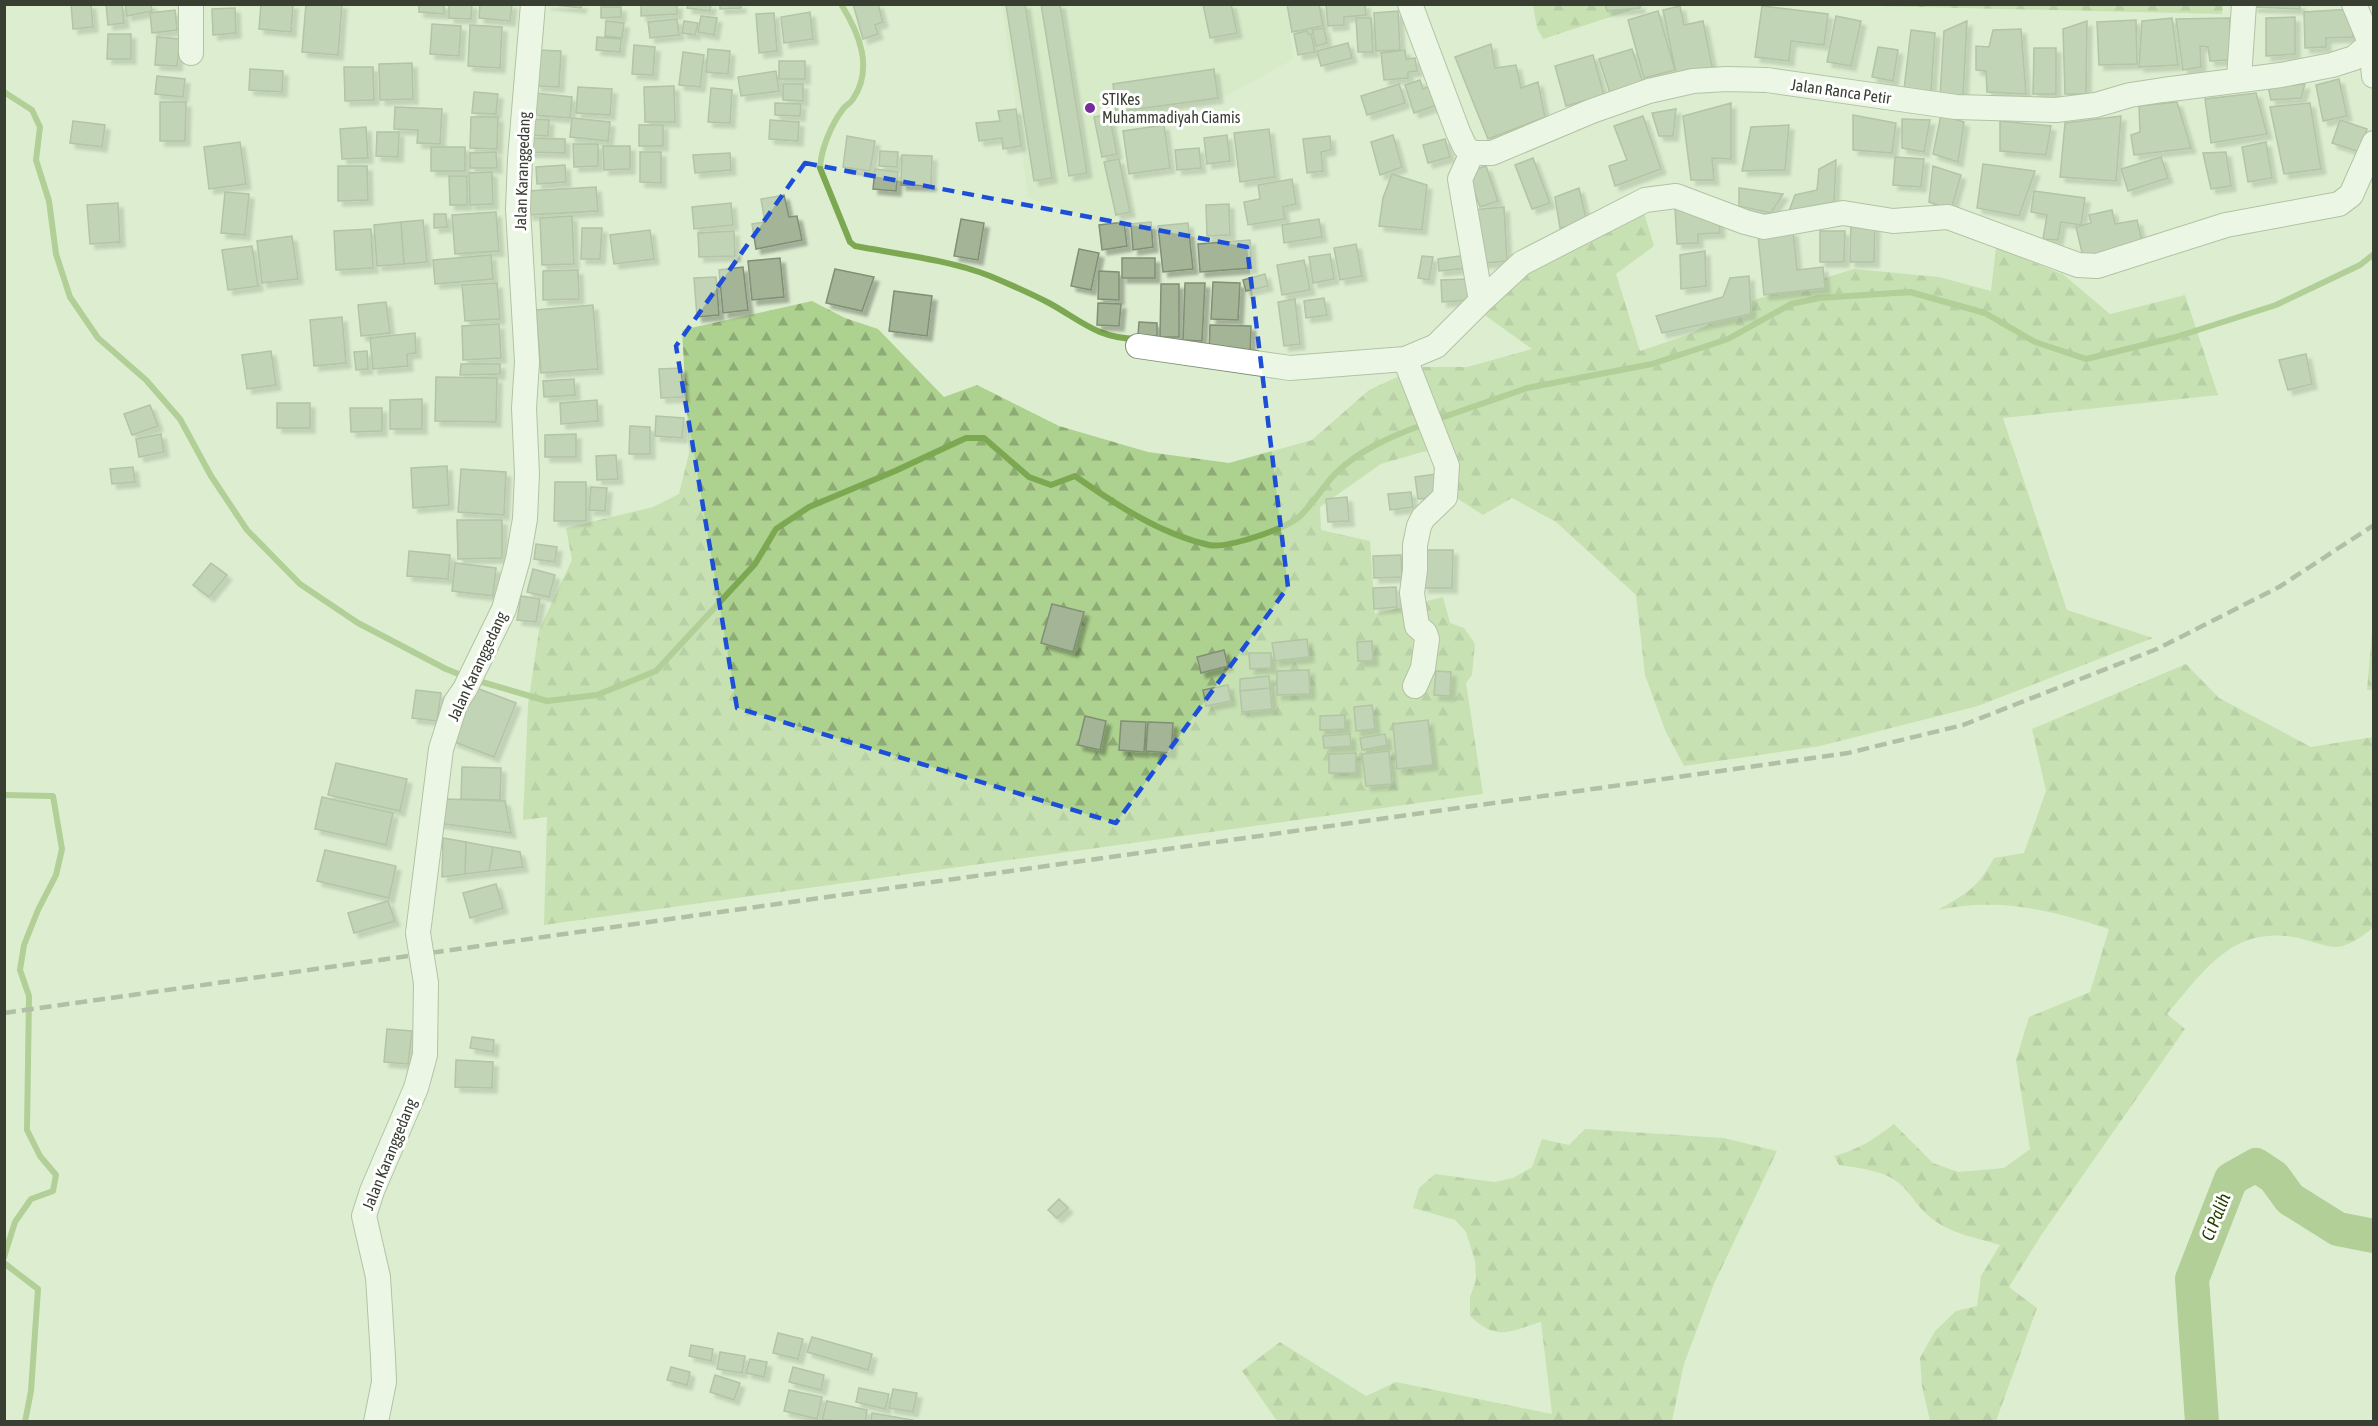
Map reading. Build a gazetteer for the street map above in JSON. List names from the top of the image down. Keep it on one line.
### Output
{"streets":{"street":["Jalan Ranca Petir","Jalan Karanggedang"]},"water":["Ci Palih"],"places":["STIKes Muhammadiyah Ciamis"]}
